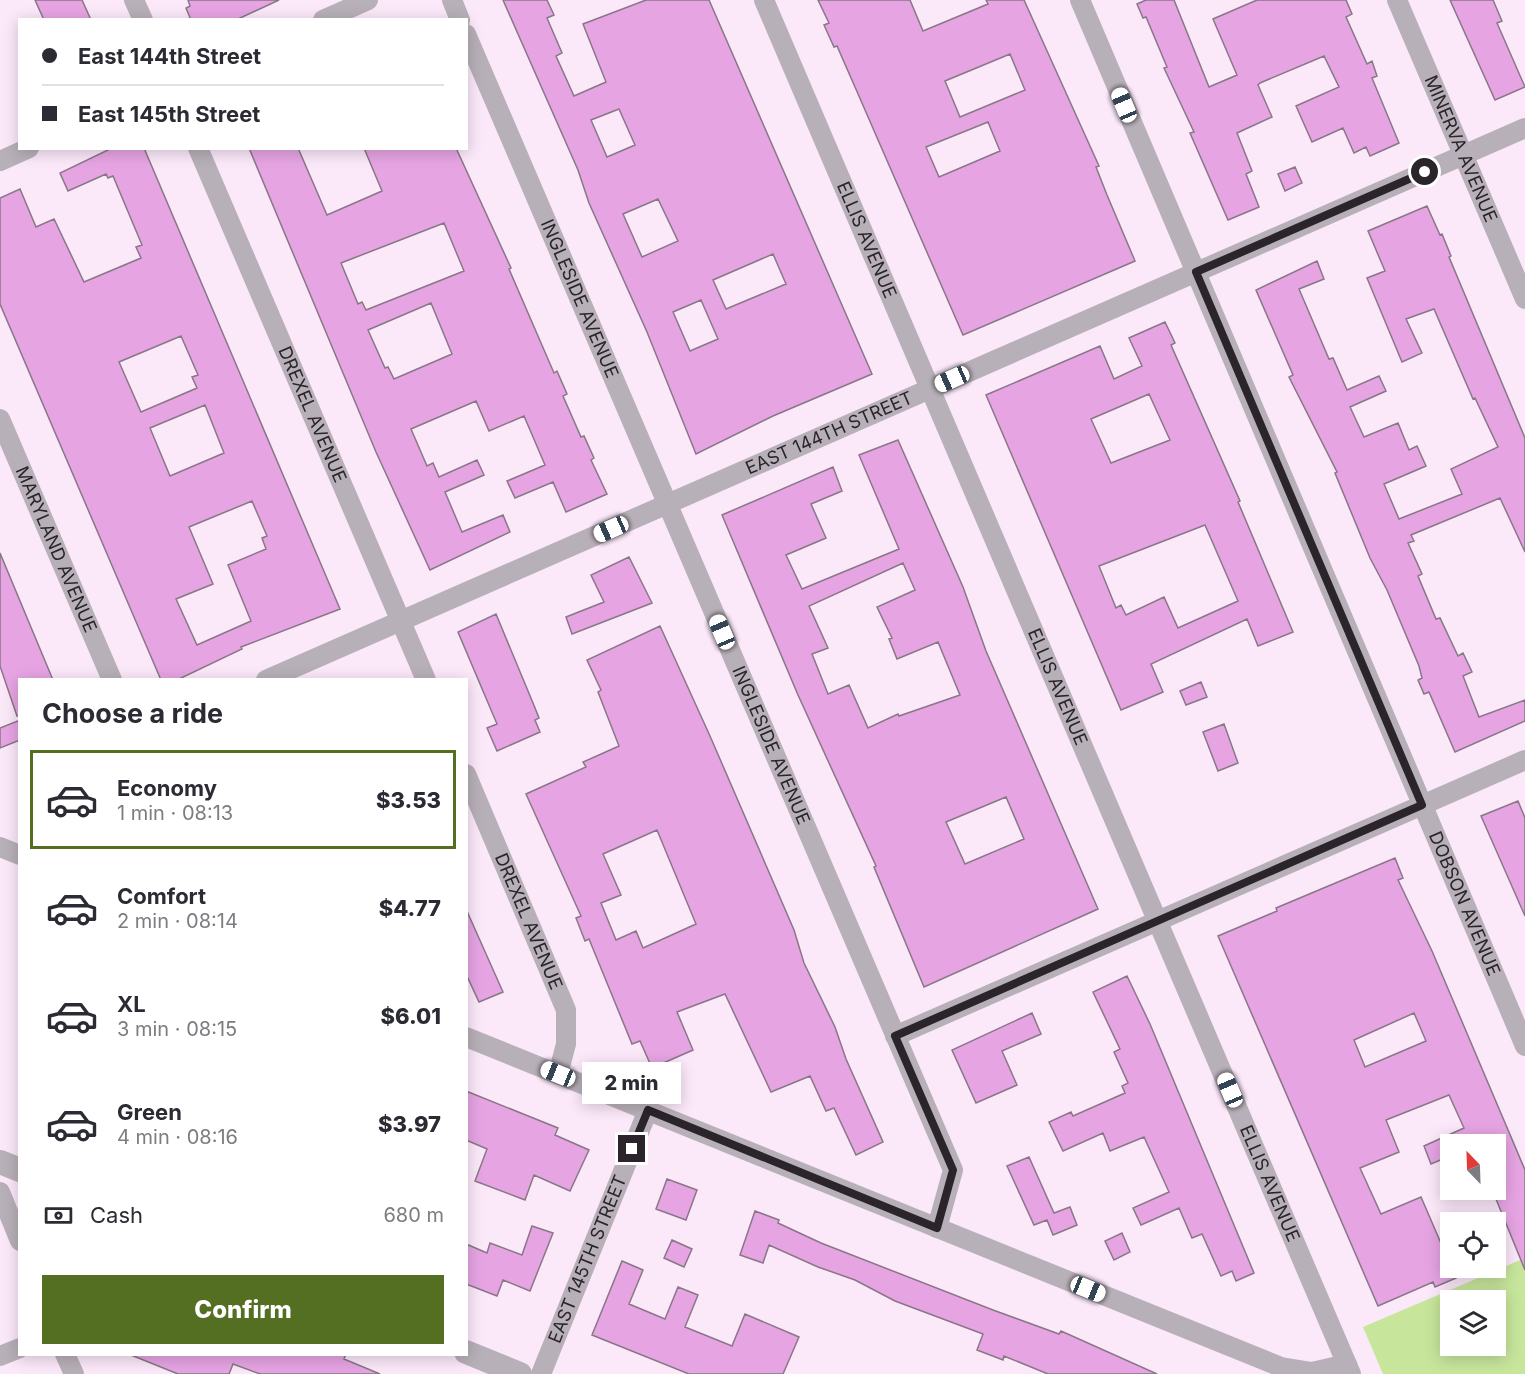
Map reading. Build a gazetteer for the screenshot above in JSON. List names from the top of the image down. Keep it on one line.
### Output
{"streets":{"street":["MINERVA AVENUE","ELLIS AVENUE","INGLESIDE AVENUE","DREXEL AVENUE","EAST 144TH STREET","MARYLAND AVENUE","DOBSON AVENUE","EAST 145TH STREET"]},"crossings":[["MINERVA AVENUE","EAST 144TH STREET"],["ELLIS AVENUE","EAST 144TH STREET"],["INGLESIDE AVENUE","EAST 144TH STREET"],["DREXEL AVENUE","EAST 144TH STREET"],["EAST 144TH STREET","DOBSON AVENUE"]],"north":"top left","page":{"banner":["East 144th Street","East 145th Street"],"heading":"Choose a ride","list":[{"name":"Economy","note":"1 min · 08:13","value":"$3.53"},{"name":"Comfort","note":"2 min · 08:14","value":"$4.77"},{"name":"XL","note":"3 min · 08:15","value":"$6.01"},{"name":"Green","note":"4 min · 08:16","value":"$3.97"}],"bubble":"2 min","pay":["Cash","680 m"],"buttons":"Confirm"}}
